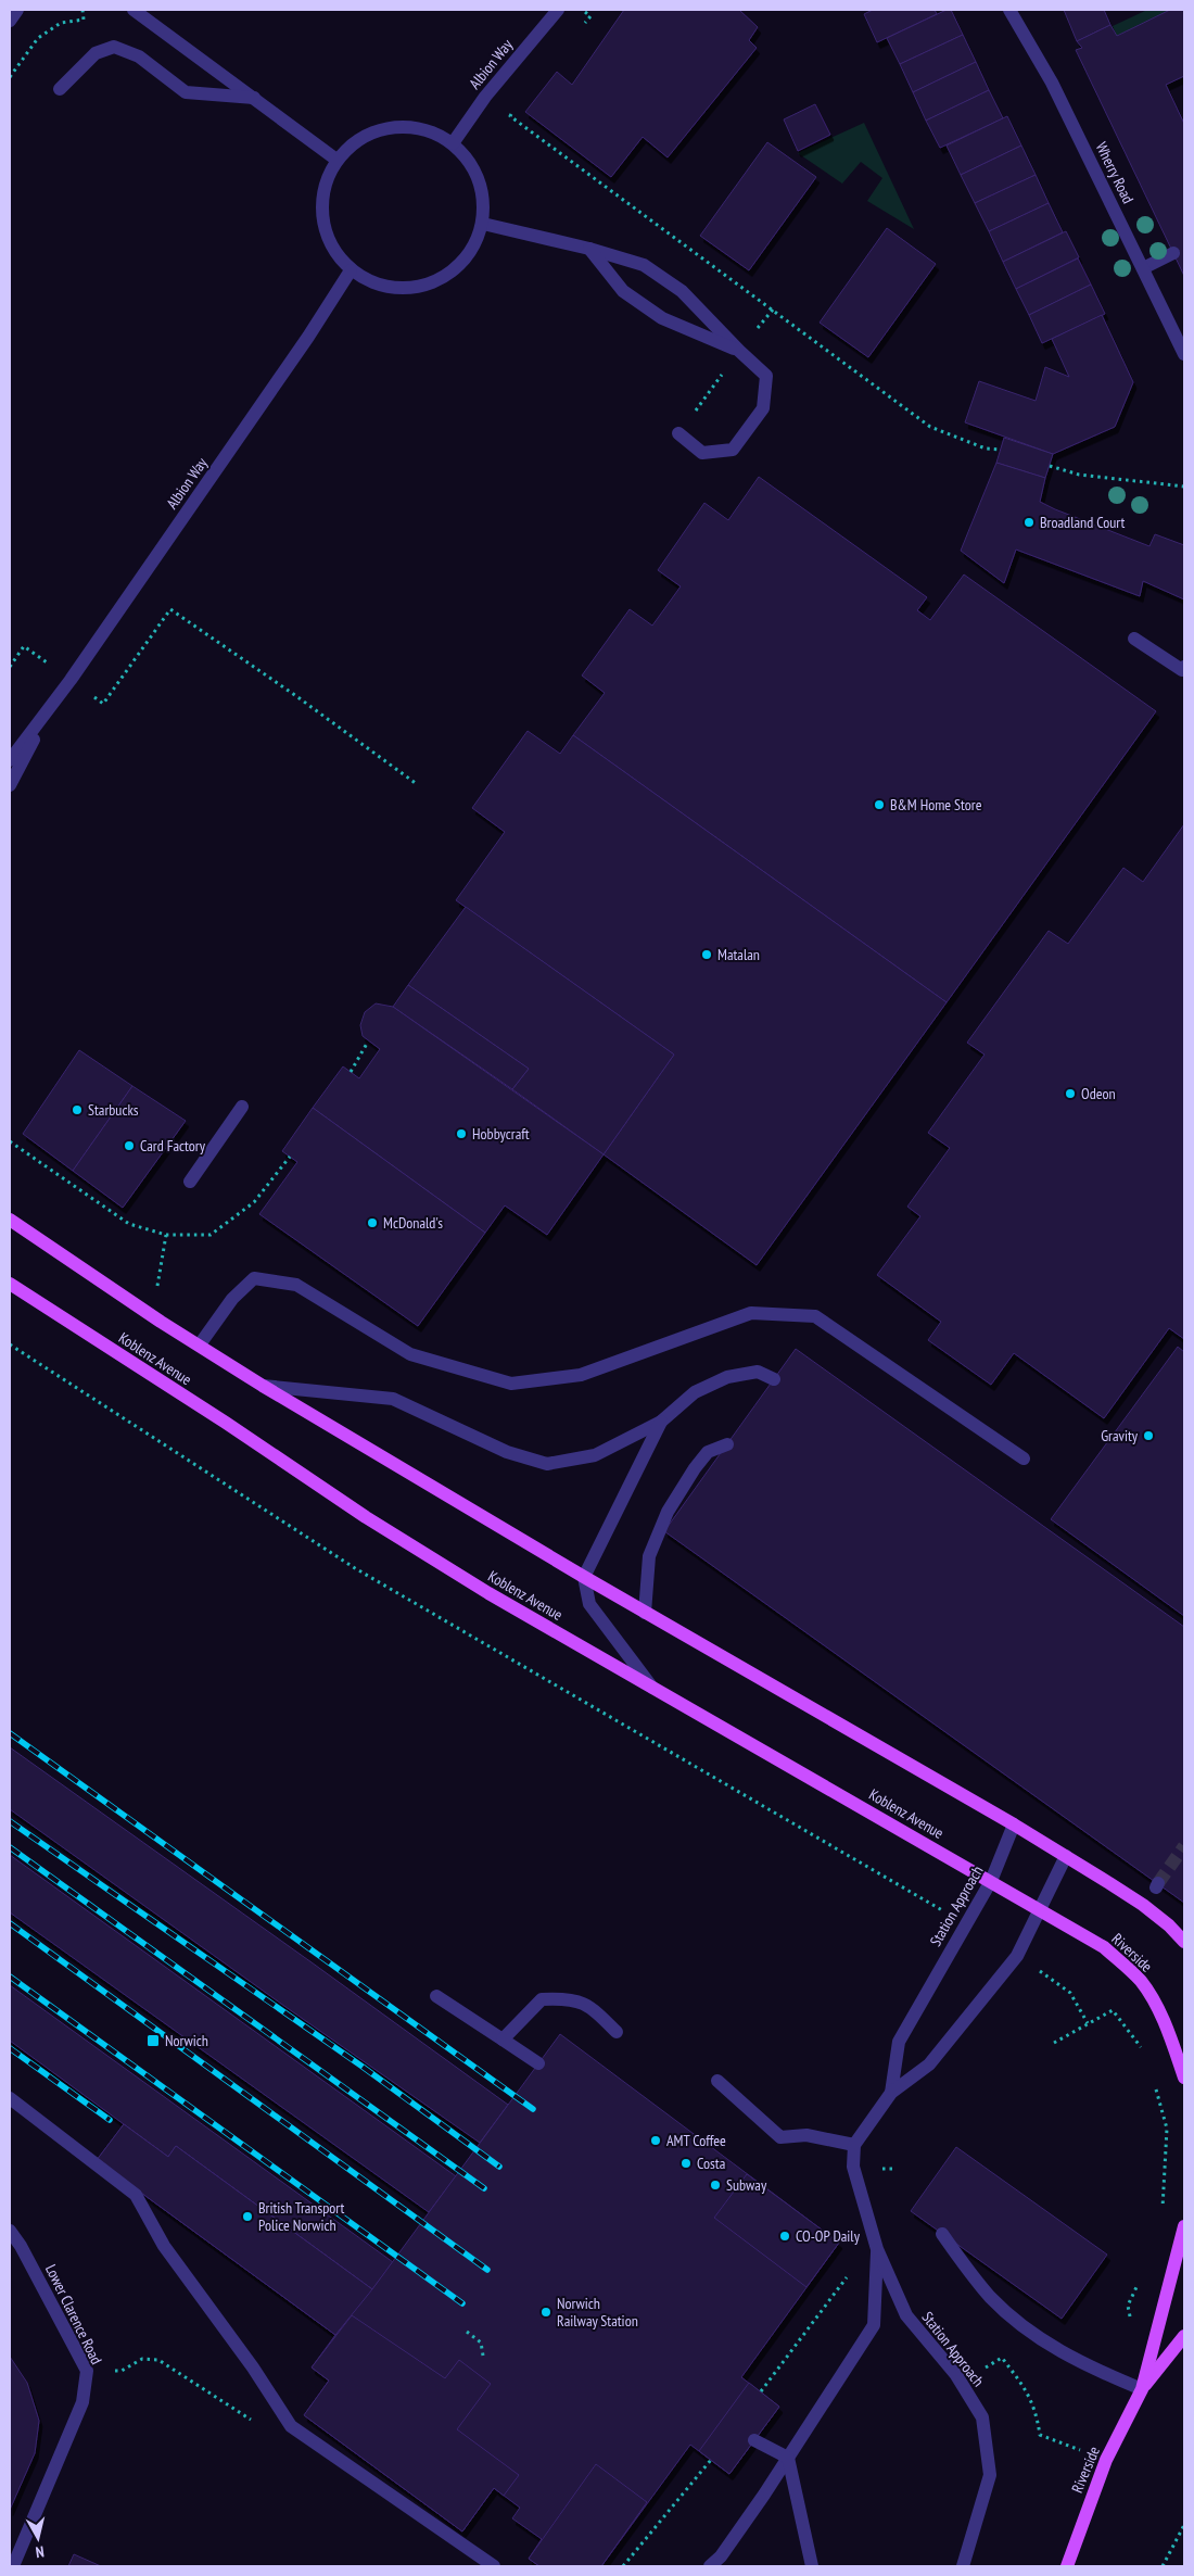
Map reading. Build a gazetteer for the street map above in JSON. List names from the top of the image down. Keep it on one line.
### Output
{"streets":{"main road":["Koblenz Avenue","Riverside"],"street":["Albion Way","Wherry Road","Station Approach","Lower Clarence Road"]},"crossings":[["Koblenz Avenue","Station Approach"],["Koblenz Avenue","Riverside"],["Station Approach","Riverside"]],"places":{"other":["Broadland Court","B&M Home Store","Matalan","Odeon","Starbucks","Hobbycraft","Card Factory","McDonald's","Gravity","AMT Coffee","Costa","Subway","British Transport Police Norwich","CO-OP Daily","Norwich Railway Station"],"transit":["Norwich"]},"north":"bottom"}
